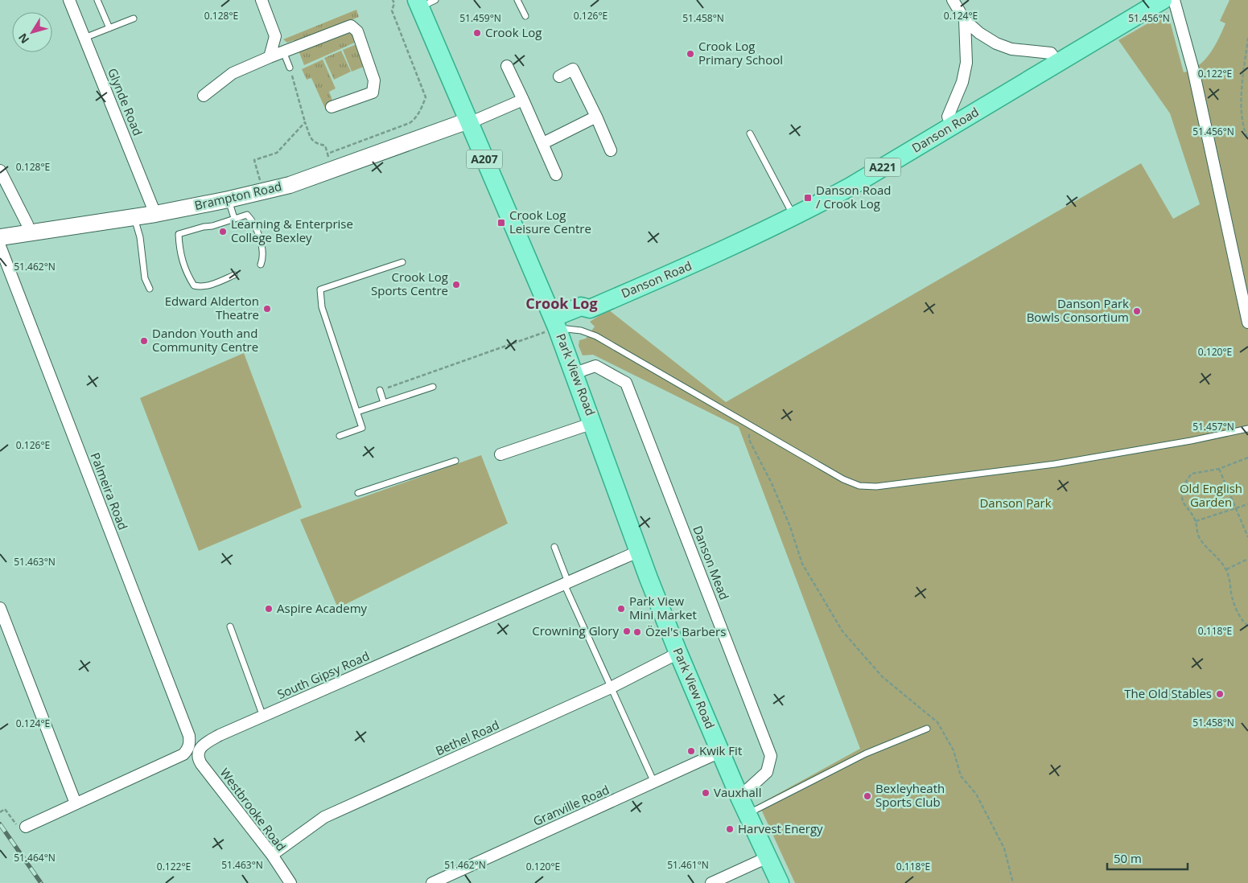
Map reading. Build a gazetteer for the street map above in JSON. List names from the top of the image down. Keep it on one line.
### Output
{"streets":{"main road":["Danson Road","A207","A221","Park View Road"],"street":["Glynde Road","Brampton Road","Palmeira Road","Danson Mead","South Gipsy Road","Bethel Road","Granville Road","Westbrooke Road"]},"crossings":[["Glynde Road","Brampton Road"],["Danson Road","A207"],["Danson Road","Park View Road"],["A207","Brampton Road"],["A207","Park View Road"],["Park View Road","Danson Mead"],["Park View Road","South Gipsy Road"],["Park View Road","Bethel Road"],["Park View Road","Granville Road"],["Palmeira Road","South Gipsy Road"],["Palmeira Road","Westbrooke Road"],["South Gipsy Road","Westbrooke Road"],["Bethel Road","Westbrooke Road"]],"districts":["Crook Log"],"parks":["Old English Garden","Danson Park"],"places":{"other":["Crook Log","Crook Log Primary School","Learning & Enterprise College Bexley","Crook Log Sports Centre","Edward Alderton Theatre","Danson Park Bowls Consortium","Dandon Youth and Community Centre","Aspire Academy","Park View Mini Market","Crowning Glory","Özel's Barbers","The Old Stables","Kwik Fit","Vauxhall","Bexleyheath Sports Club","Harvest Energy"],"transit":["Danson Road / Crook Log","Crook Log Leisure Centre"]},"scale_bar":"50 m","north":"bottom left","coordinates":["0.128°E","0.126°E","0.124°E","51.459°N","51.458°N","51.456°N","0.122°E","51.462°N","0.120°E","51.457°N","51.463°N","0.118°E","51.464°N","51.461°N"]}
